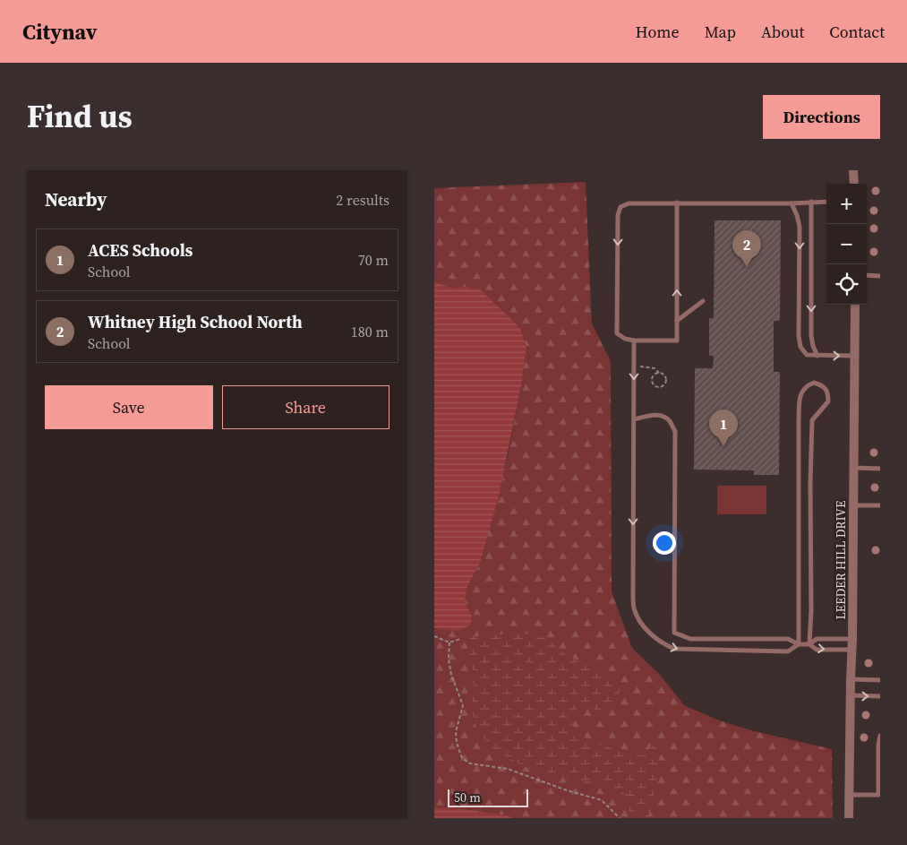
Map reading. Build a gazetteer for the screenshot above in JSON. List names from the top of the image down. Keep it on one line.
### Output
{"streets":{"street":["LEEDER HILL DRIVE"]},"scale_bar":"50 m","page":{"header":"Citynav","nav":["Home","Map","About","Contact"],"title":"Find us","buttons":["Directions",["Save","Share"]],"heading":["Nearby","2 results"],"map_buttons":["+","−"],"list":[{"mark":"1","name":"ACES Schools","note":"School","value":"70 m"},{"mark":"2","name":"Whitney High School North","note":"School","value":"180 m"}],"pins":["2","1"],"scale":"50 m"}}
